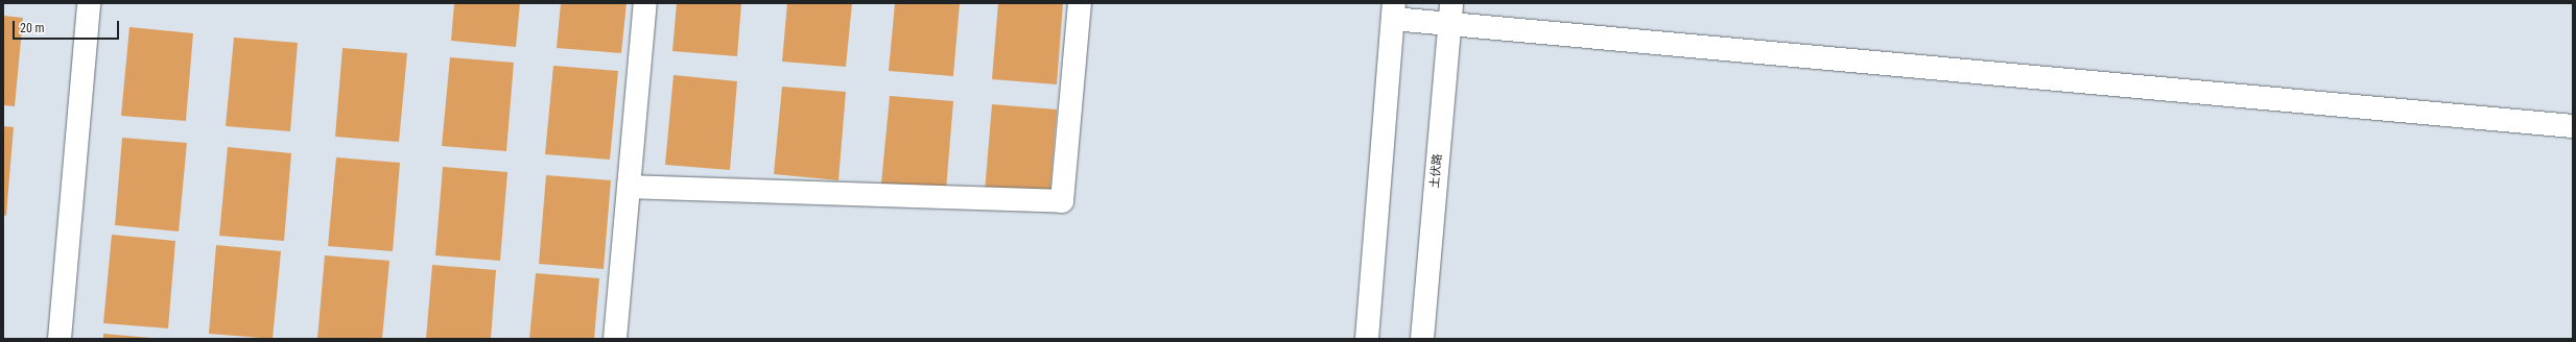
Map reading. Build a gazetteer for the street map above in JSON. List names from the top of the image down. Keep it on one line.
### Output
{"streets":{"street":["土伏路"]},"scale_bar":"20 m"}
